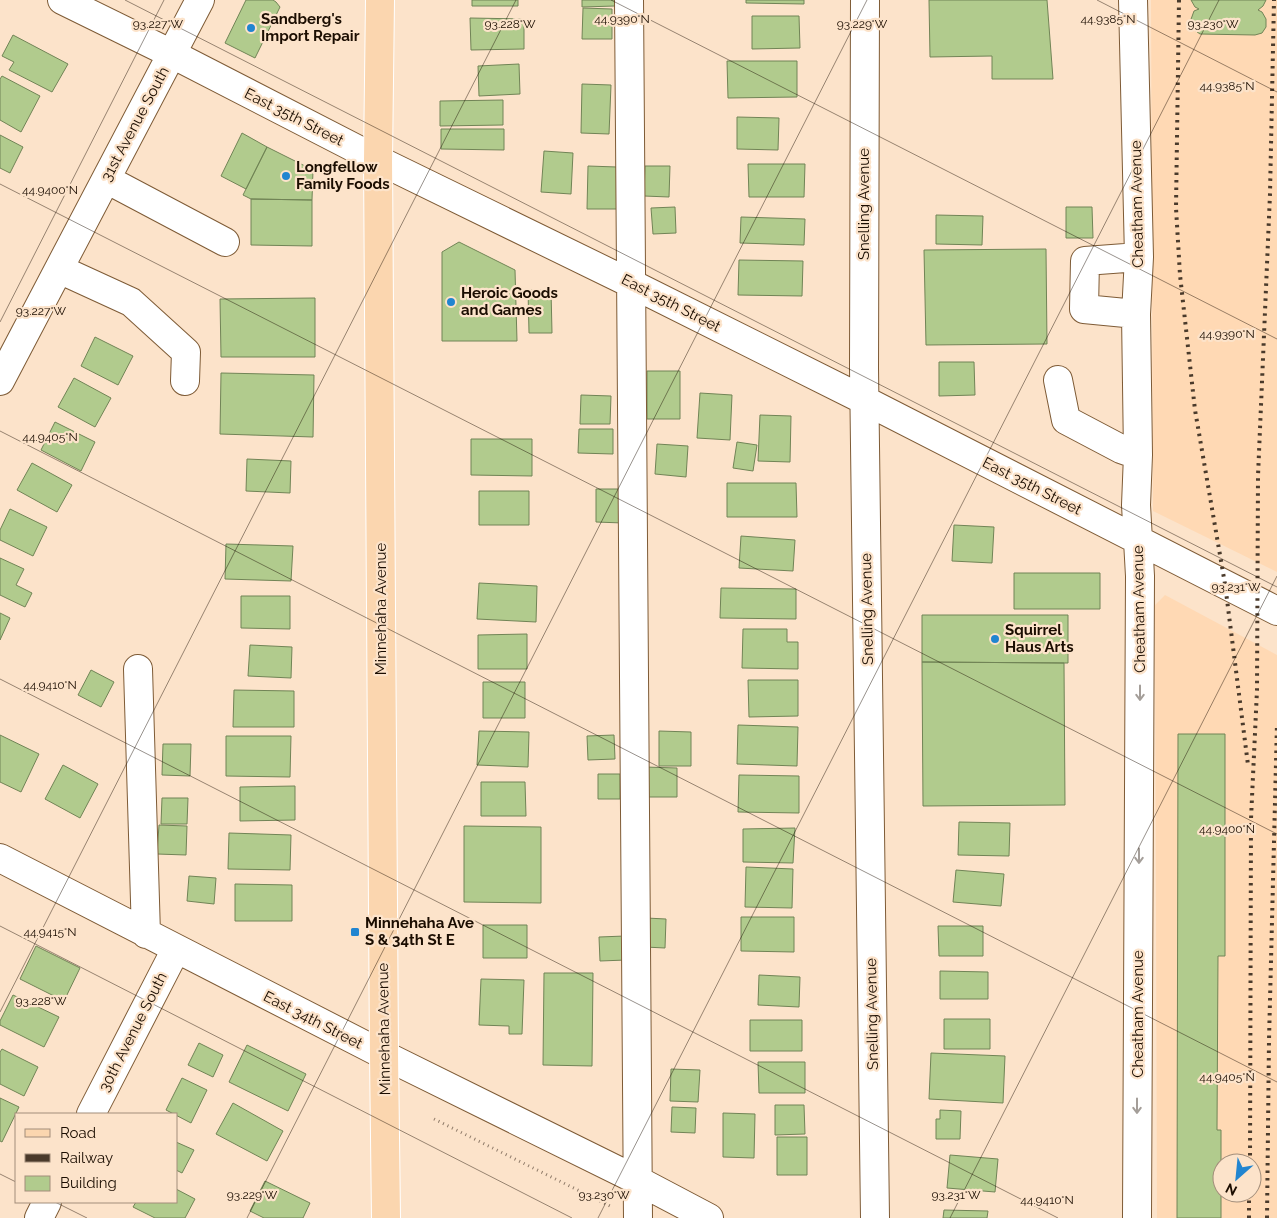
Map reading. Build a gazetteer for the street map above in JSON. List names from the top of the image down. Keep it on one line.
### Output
{"streets":{"main road":["Minnehaha Avenue"],"street":["East 35th Street","31st Avenue South","Snelling Avenue","Cheatham Avenue","East 34th Street","30th Avenue South"]},"crossings":[["East 35th Street","31st Avenue South"],["East 35th Street","Snelling Avenue"],["East 35th Street","Cheatham Avenue"],["East 35th Street","Minnehaha Avenue"],["Minnehaha Avenue","East 34th Street"],["East 34th Street","30th Avenue South"]],"one_way":["Cheatham Avenue"],"places":{"other":["Sandberg's Import Repair","Longfellow Family Foods","Heroic Goods and Games","Squirrel Haus Arts"],"transit":["Minnehaha Ave S & 34th St E"]},"legend":["Road","Railway","Building"],"north":"bottom left","coordinates":["44.9385°N","44.9390°N","93.227°W","93.228°W","93.229°W","93.230°W","44.9400°N","44.9405°N","93.231°W","44.9410°N","44.9415°N"]}
